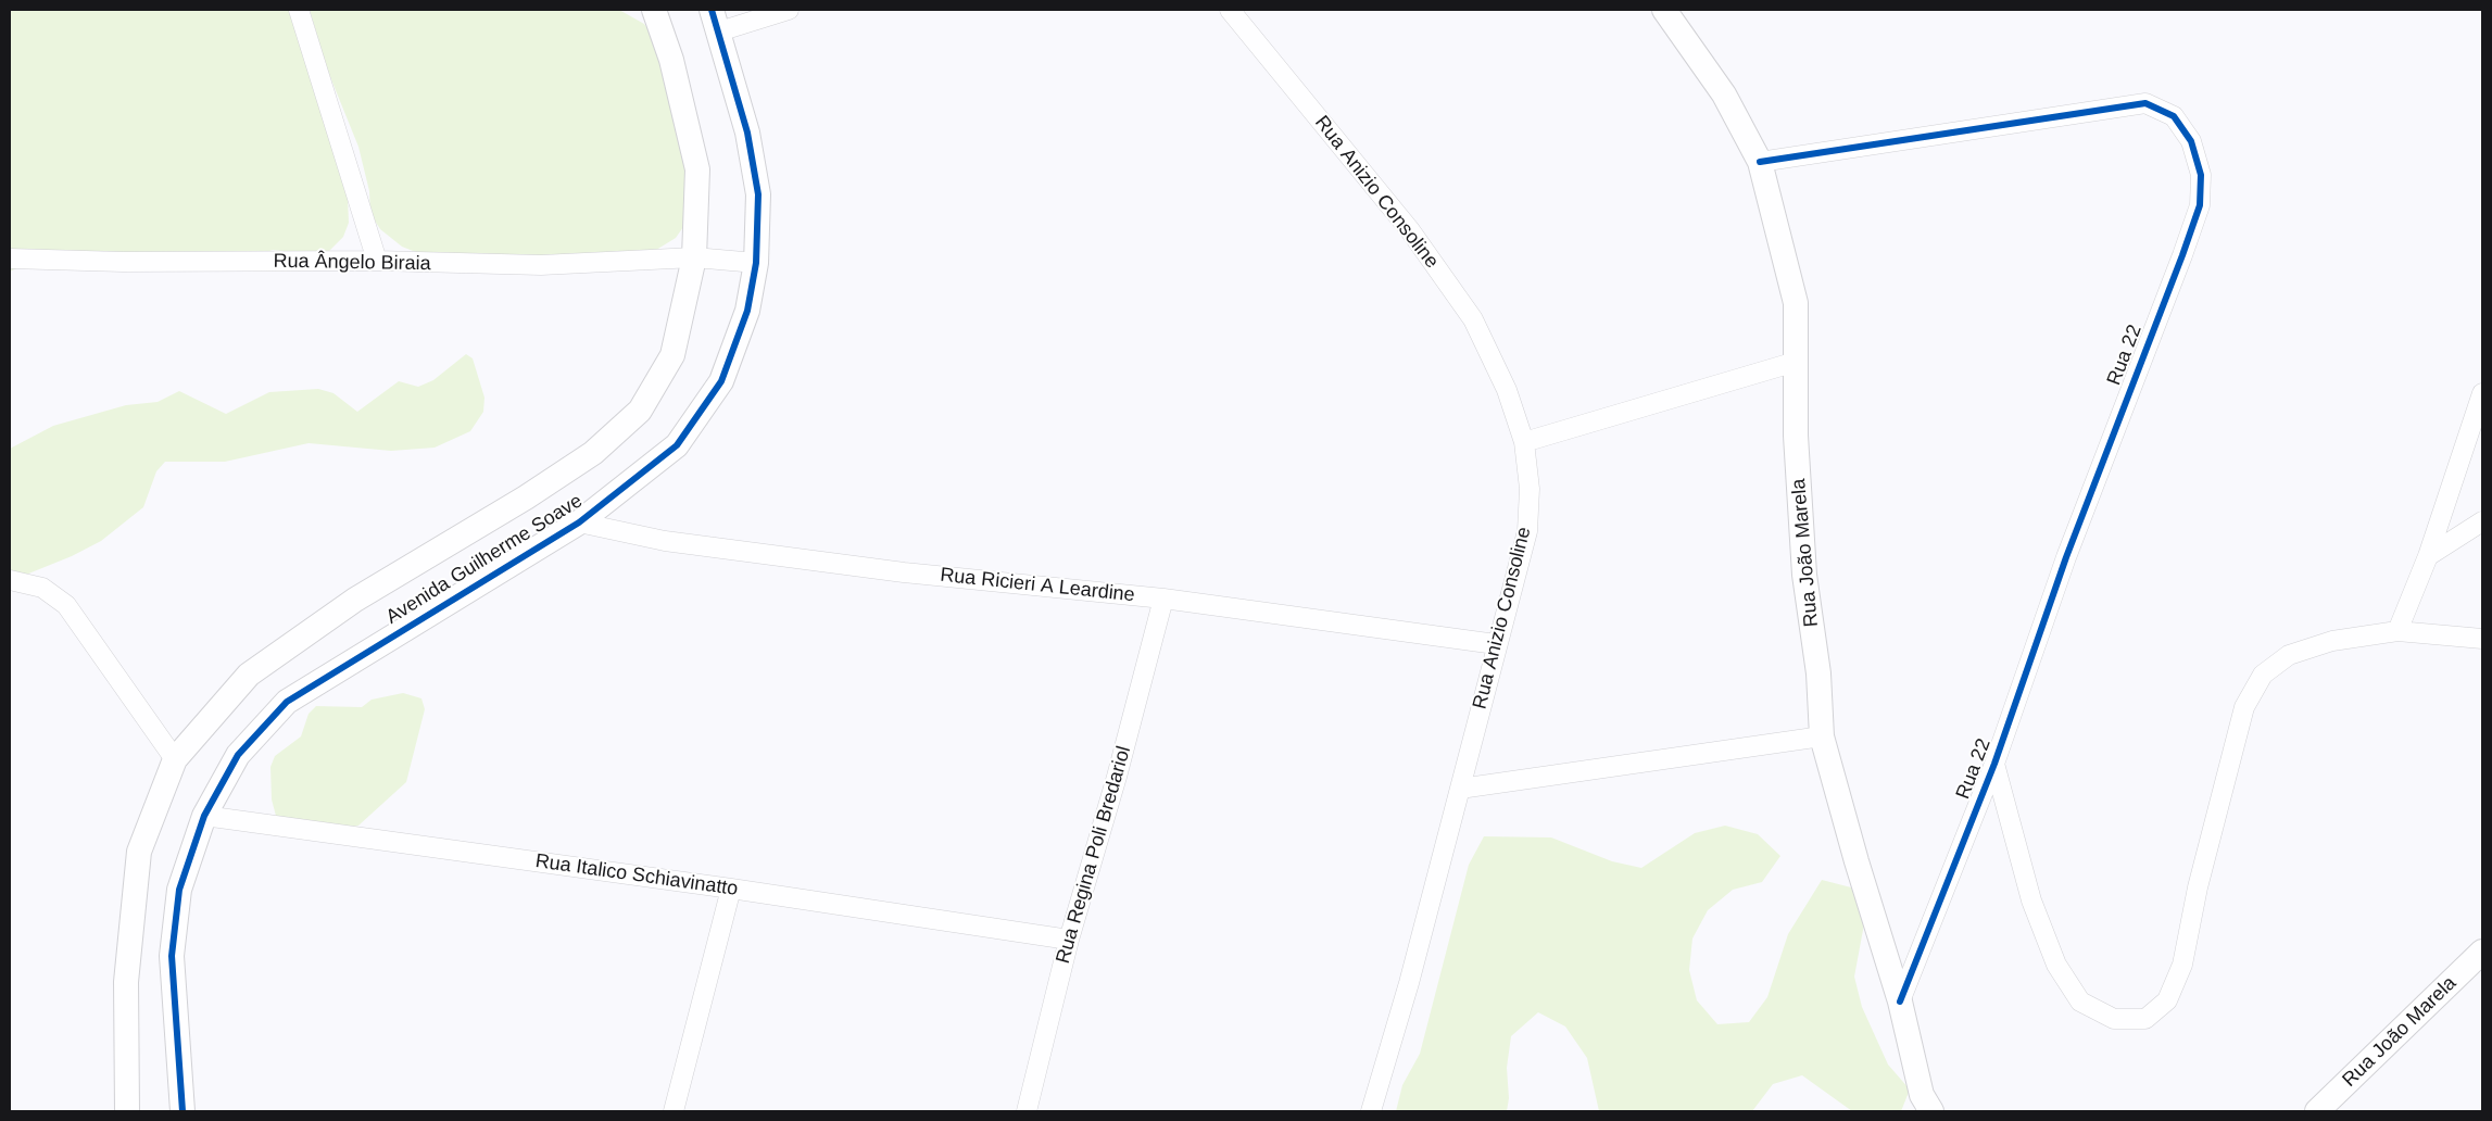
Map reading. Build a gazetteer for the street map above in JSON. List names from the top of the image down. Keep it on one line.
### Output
{"streets":{"street":["Rua Anizio Consoline","Rua Ângelo Biraia","Rua 22","Rua João Marela","Avenida Guilherme Soave","Rua Ricieri A Leardine","Rua Regina Poli Bredariol","Rua Italico Schiavinatto"]},"crossings":[["Rua Anizio Consoline","Rua Ricieri A Leardine"],["Rua Ângelo Biraia","Avenida Guilherme Soave"],["Rua 22","Rua João Marela"],["Avenida Guilherme Soave","Rua Ricieri A Leardine"],["Avenida Guilherme Soave","Rua Italico Schiavinatto"],["Rua Ricieri A Leardine","Rua Regina Poli Bredariol"],["Rua Regina Poli Bredariol","Rua Italico Schiavinatto"]]}
